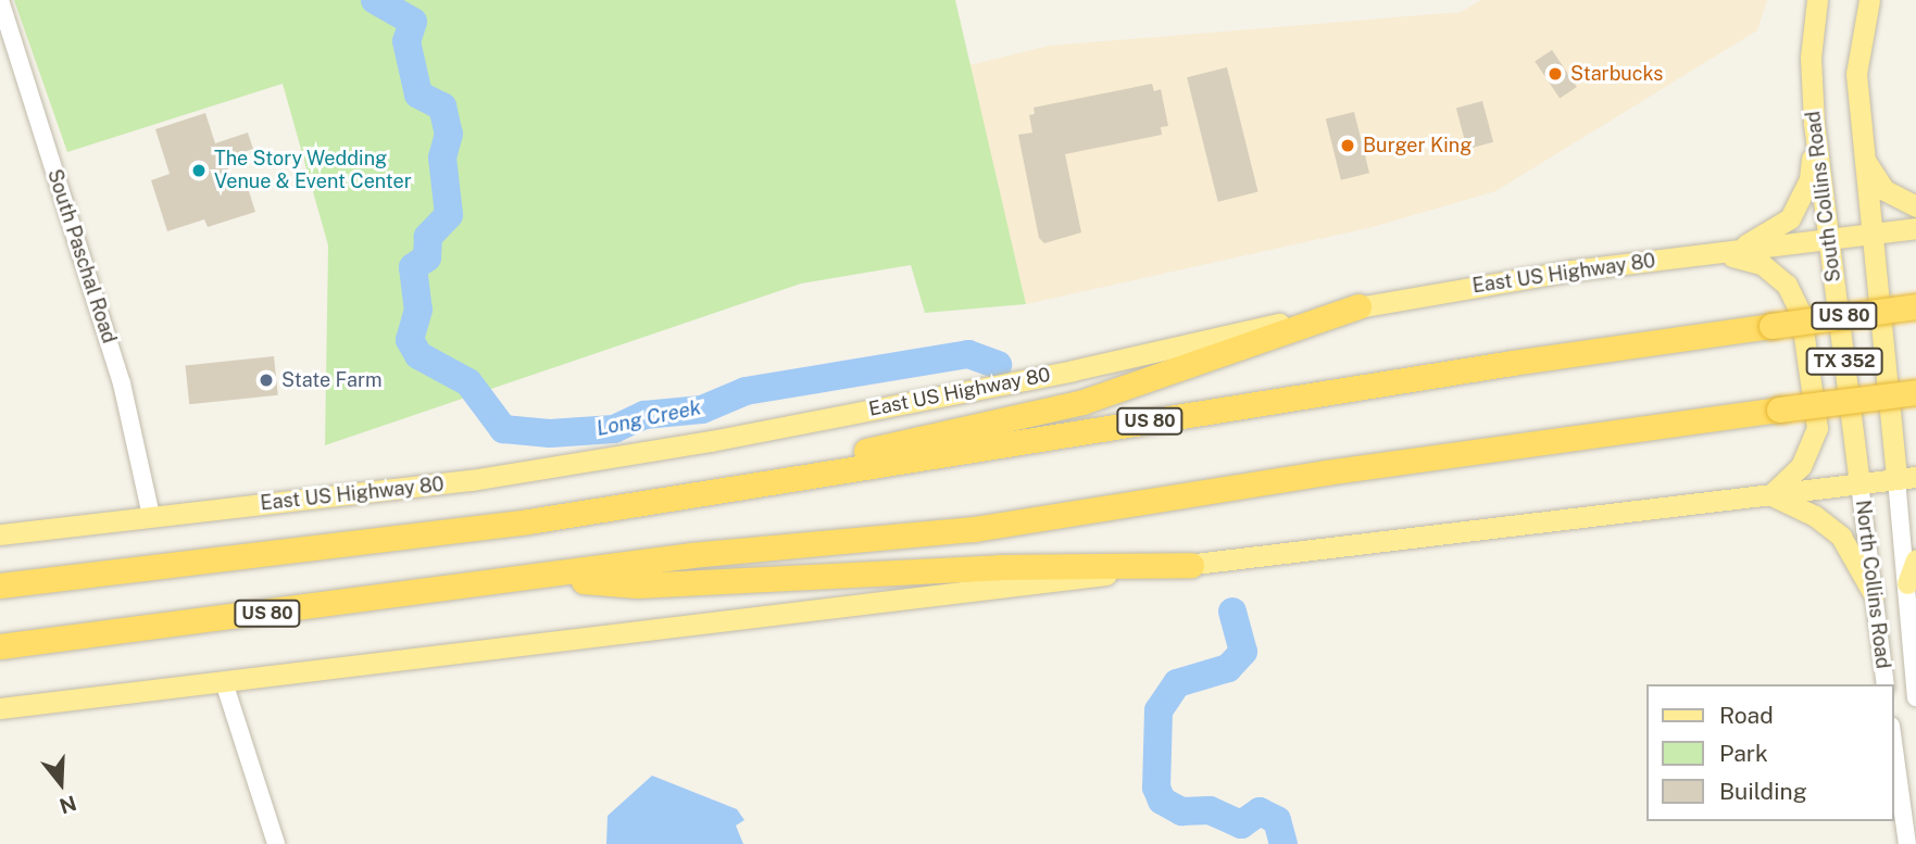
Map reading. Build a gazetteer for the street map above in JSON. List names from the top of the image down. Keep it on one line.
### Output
{"streets":{"highway":["US 80"],"main road":["South Collins Road","East US Highway 80","TX 352"],"street":["South Paschal Road","North Collins Road"]},"crossings":[["South Collins Road","East US Highway 80"],["South Collins Road","North Collins Road"],["South Paschal Road","East US Highway 80"],["East US Highway 80","TX 352"],["TX 352","North Collins Road"]],"water":["Long Creek"],"places":["Starbucks","Burger King","The Story Wedding Venue & Event Center","State Farm"],"legend":["Road","Park","Building"],"north":"bottom"}
